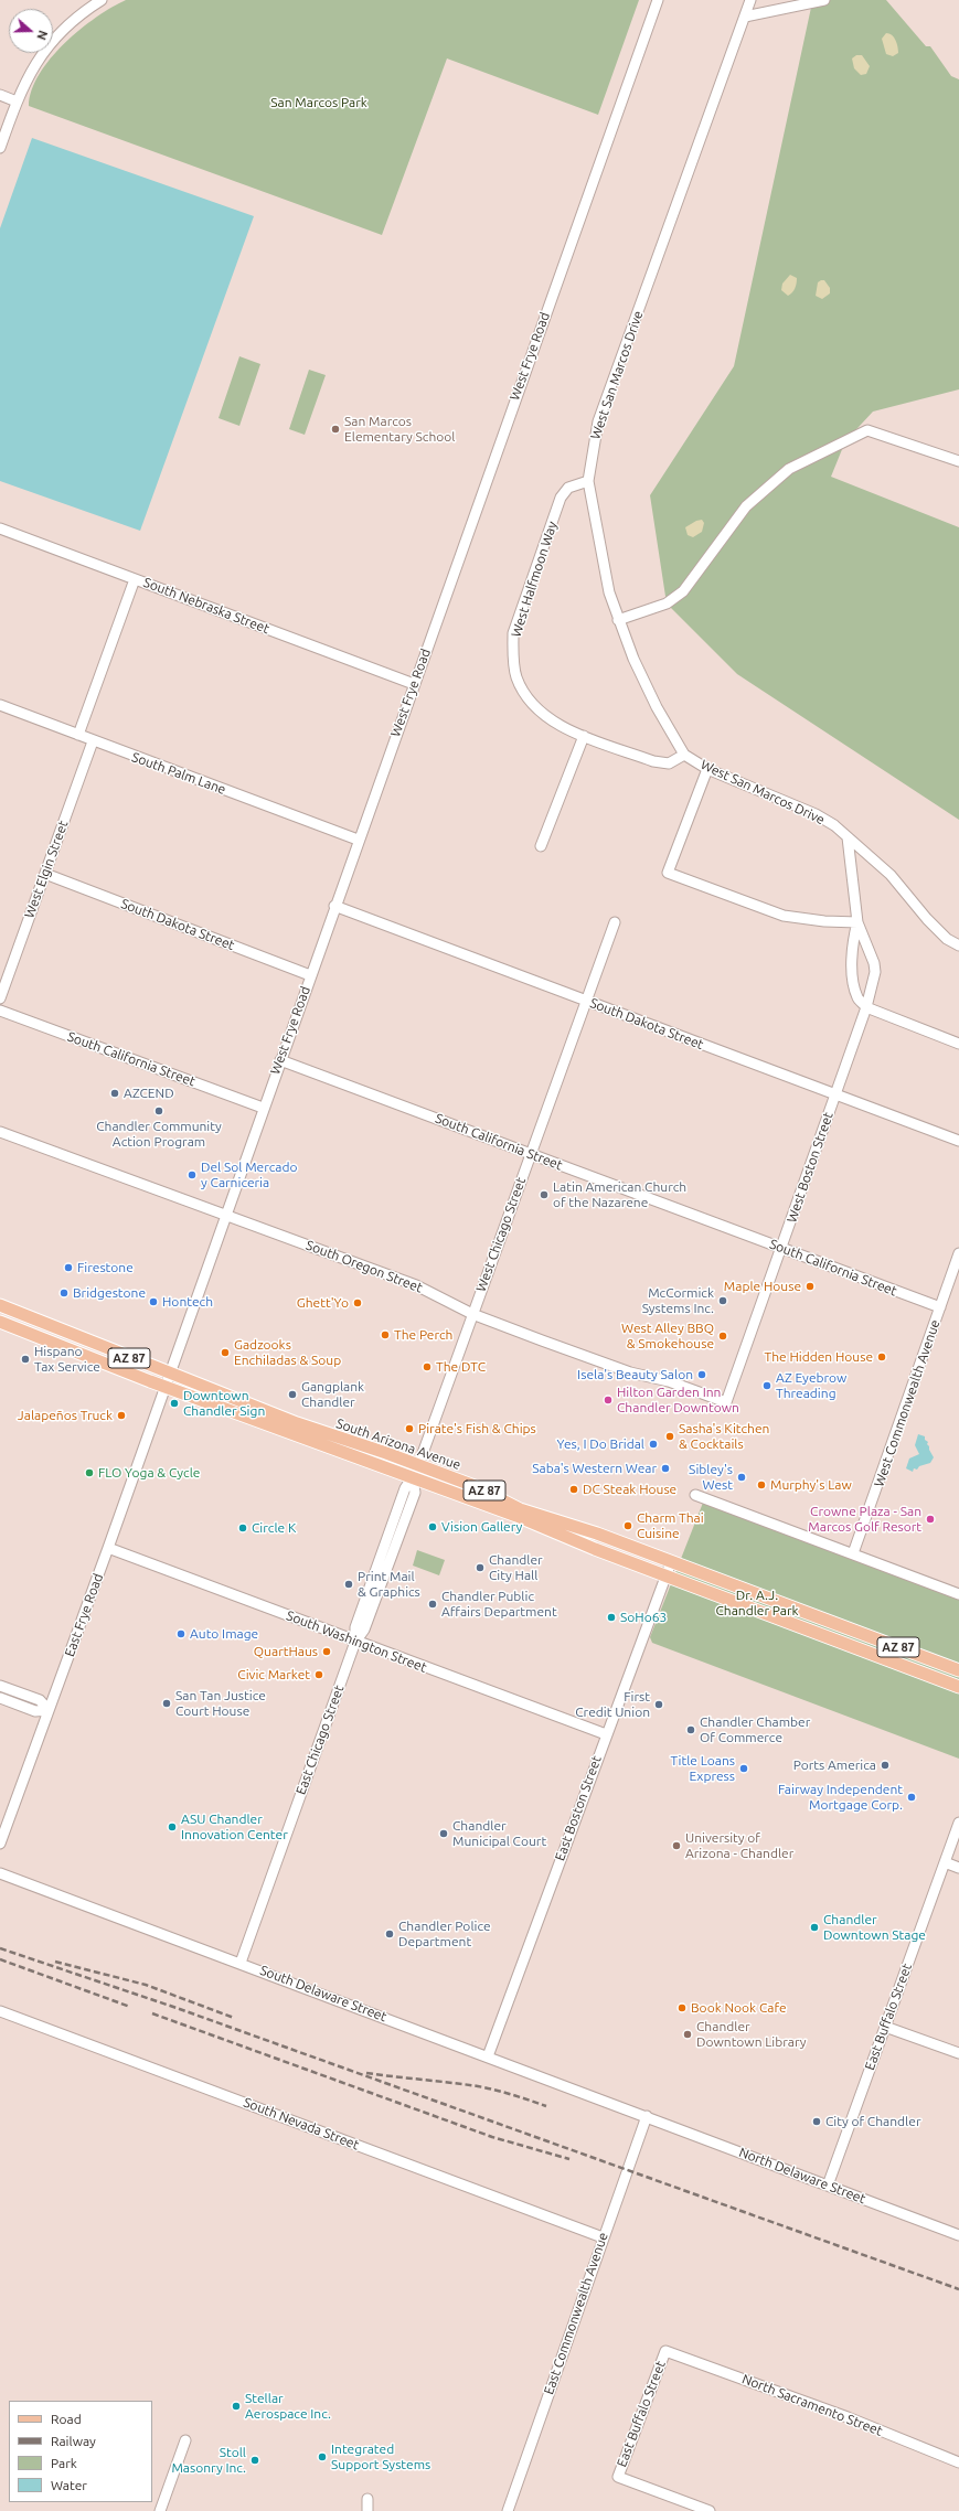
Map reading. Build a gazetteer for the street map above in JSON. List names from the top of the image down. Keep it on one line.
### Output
{"streets":{"main road":["AZ 87","South Arizona Avenue"],"street":["West Frye Road","West San Marcos Drive","West Halfmoon Way","South Nebraska Street","South Palm Lane","West Elgin Street","South Dakota Street","South California Street","West Boston Street","West Chicago Street","South Oregon Street","West Commonwealth Avenue","East Frye Road","South Washington Street","East Chicago Street","East Boston Street","South Delaware Street","East Buffalo Street","South Nevada Street","North Delaware Street","East Commonwealth Avenue","North Sacramento Street"]},"crossings":[["West Frye Road","South Nebraska Street"],["West Frye Road","South Palm Lane"],["West Frye Road","South Dakota Street"],["West Frye Road","South California Street"],["West Frye Road","South Oregon Street"],["West Frye Road","South Arizona Avenue"],["West Frye Road","East Frye Road"],["West San Marcos Drive","West Halfmoon Way"],["West San Marcos Drive","West Boston Street"],["South Palm Lane","West Elgin Street"],["West Elgin Street","South Dakota Street"],["South Dakota Street","West Boston Street"],["South Dakota Street","West Chicago Street"],["South California Street","West Boston Street"],["South California Street","West Chicago Street"],["South California Street","West Commonwealth Avenue"],["West Boston Street","South Oregon Street"],["West Chicago Street","South Oregon Street"],["West Chicago Street","South Arizona Avenue"],["West Chicago Street","East Chicago Street"],["South Arizona Avenue","East Frye Road"],["South Arizona Avenue","East Chicago Street"],["South Arizona Avenue","East Boston Street"],["East Frye Road","South Washington Street"],["South Washington Street","East Chicago Street"],["South Washington Street","East Boston Street"],["East Chicago Street","South Delaware Street"],["East Boston Street","South Delaware Street"],["South Delaware Street","North Delaware Street"],["South Delaware Street","East Commonwealth Avenue"],["East Buffalo Street","North Delaware Street"],["East Buffalo Street","North Sacramento Street"],["South Nevada Street","East Commonwealth Avenue"],["North Delaware Street","East Commonwealth Avenue"]],"parks":["San Marcos Park","Dr. A.J. Chandler Park"],"places":["San Marcos Elementary School","AZCEND","Chandler Community Action Program","Del Sol Mercado y Carniceria","Latin American Church of the Nazarene","Firestone","Maple House","Bridgestone","McCormick Systems Inc.","Hontech","Ghett'Yo","The Perch","West Alley BBQ & Smokehouse","Gadzooks Enchiladas & Soup","The Hidden House","Hispano Tax Service","The DTC","Isela's Beauty Salon","AZ Eyebrow Threading","Gangplank Chandler","Hilton Garden Inn Chandler Downtown","Downtown Chandler Sign","Jalapeños Truck","Pirate's Fish & Chips","Sasha's Kitchen & Cocktails","Yes, I Do Bridal","Saba's Western Wear","FLO Yoga & Cycle","Sibley's West","Murphy's Law","DC Steak House","Crowne Plaza - San Marcos Golf Resort","Charm Thai Cuisine","Vision Gallery","Circle K","Chandler City Hall","Print Mail & Graphics","Chandler Public Affairs Department","SoHo63","Auto Image","QuartHaus","Civic Market","San Tan Justice Court House","First Credit Union","Chandler Chamber Of Commerce","Ports America","Title Loans Express","Fairway Independent Mortgage Corp.","ASU Chandler Innovation Center","Chandler Municipal Court","University of Arizona - Chandler","Chandler Downtown Stage","Chandler Police Department","Book Nook Cafe","Chandler Downtown Library","City of Chandler","Stellar Aerospace Inc.","Integrated Support Systems","Stoll Masonry Inc."],"legend":["Road","Railway","Park","Water"],"north":"right"}
